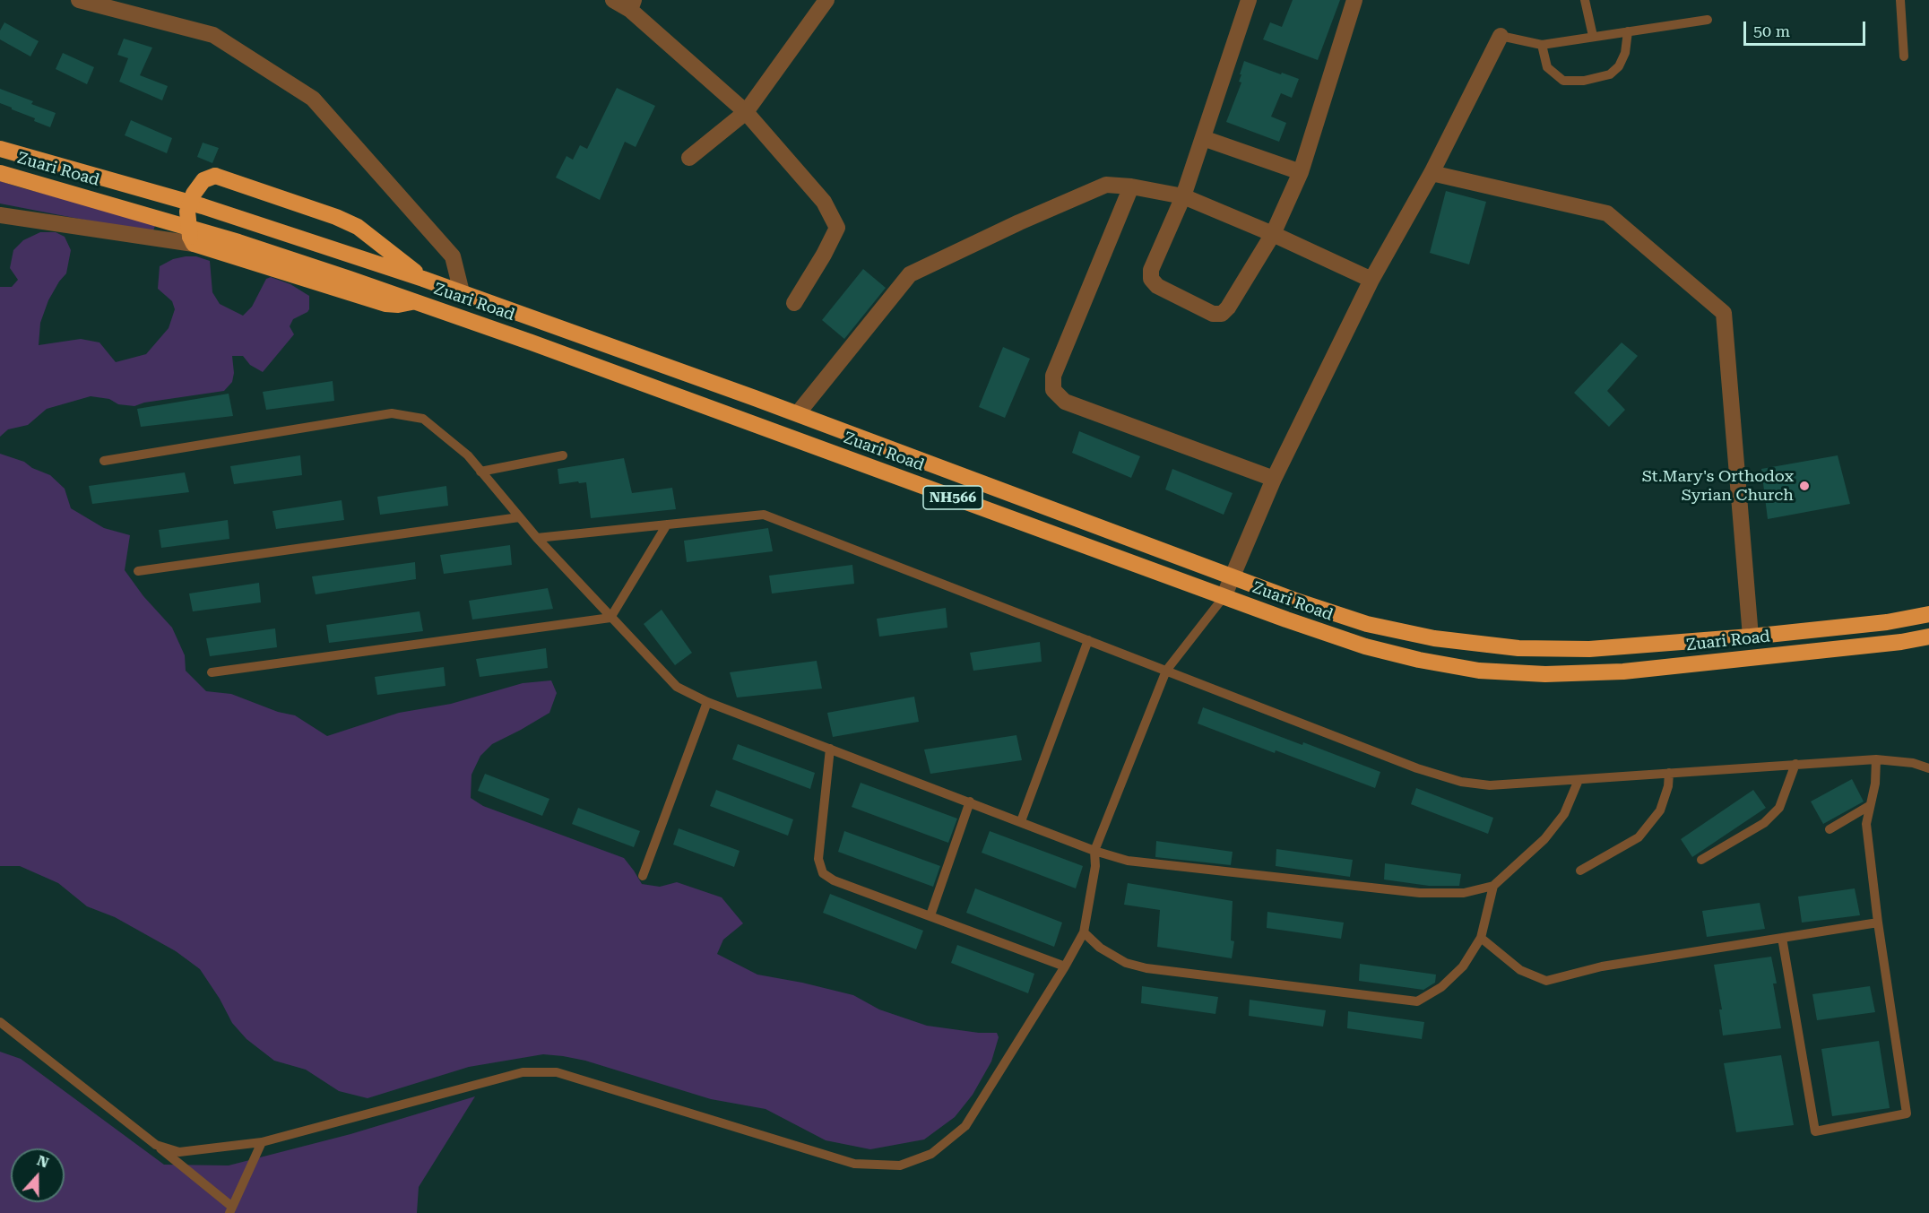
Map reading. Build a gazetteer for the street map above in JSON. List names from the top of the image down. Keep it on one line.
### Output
{"streets":{"highway":["Zuari Road","NH566"]},"places":["St.Mary's Orthodox Syrian Church"],"scale_bar":"50 m","north":"top"}
